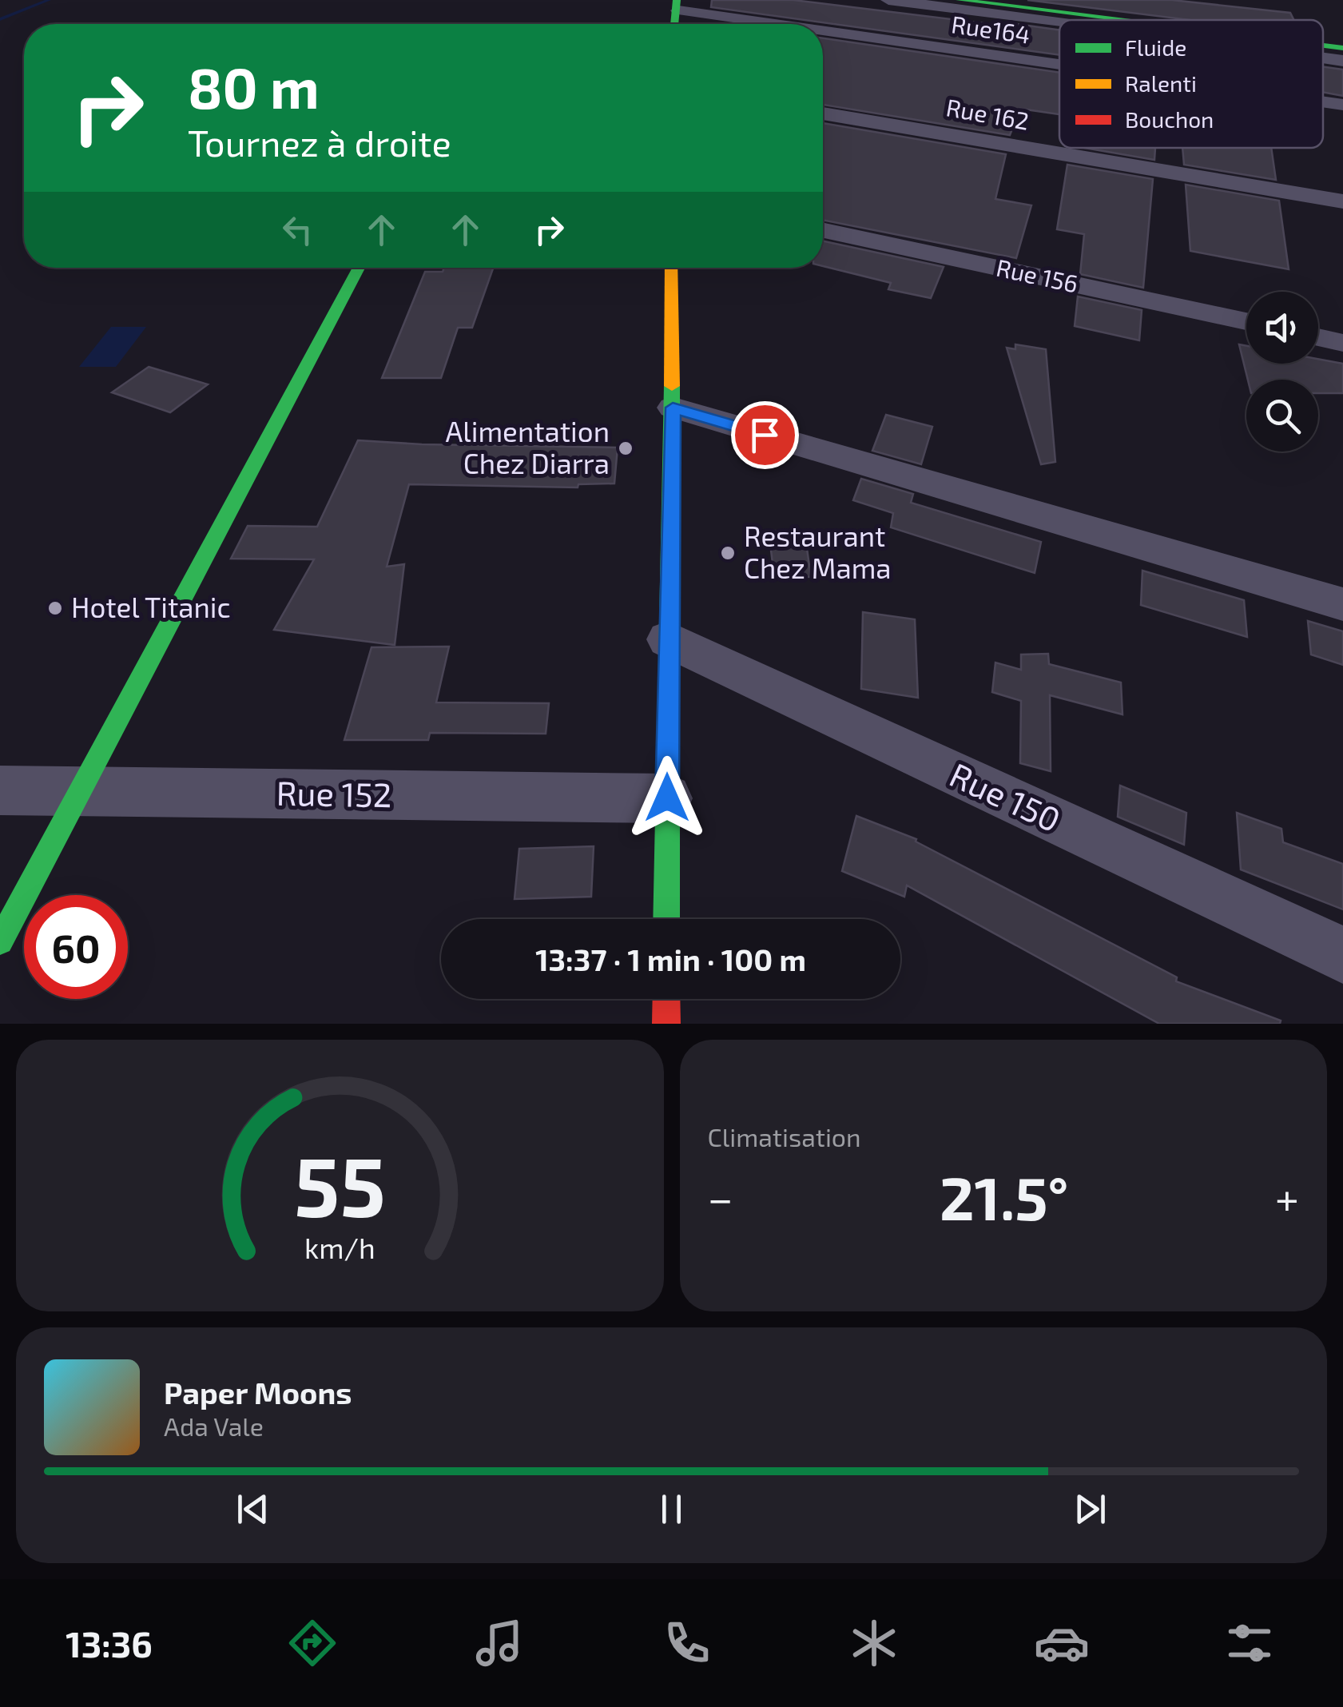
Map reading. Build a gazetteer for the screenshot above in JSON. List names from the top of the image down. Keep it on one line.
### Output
{"streets":{"street":["Rue164","Rue 162","Rue 156","Rue 152","Rue 150"]},"places":["Alimentation Chez Diarra","Restaurant Chez Mama","Hotel Titanic"],"legend":["Fluide","Ralenti","Bouchon"],"page":{"turn":["80 m","Tournez à droite"],"limit":"60","trip":"13:37 · 1 min · 100 m","tile":"Climatisation","heat":["−","21.5°","+"],"song":["Paper Moons","Ada Vale"],"tabs":"13:36","gauge":["55","km/h"]}}
